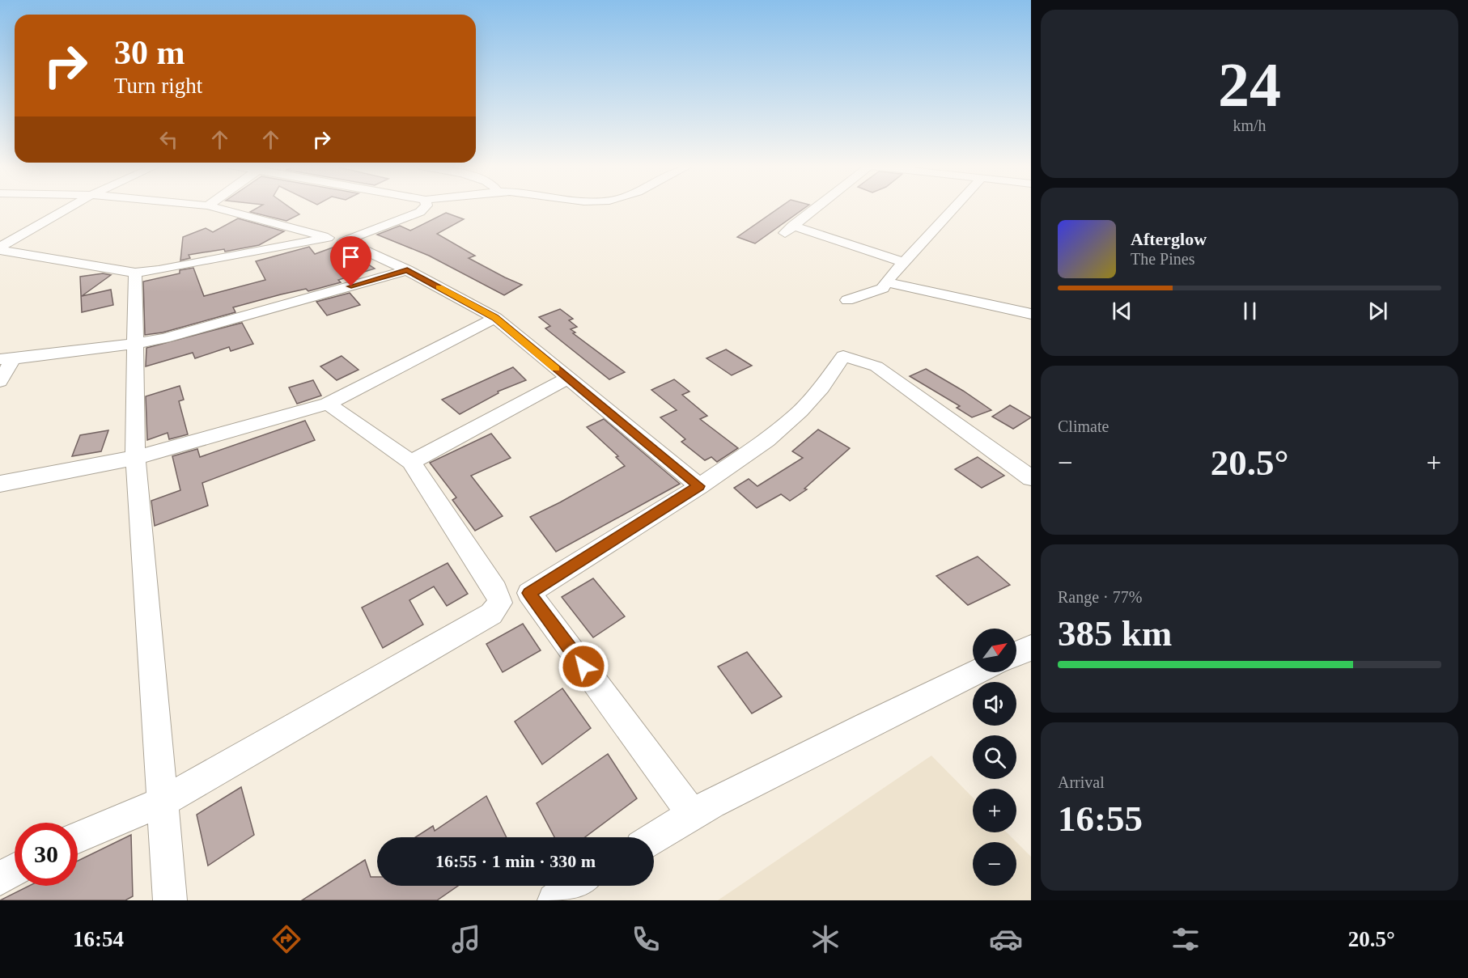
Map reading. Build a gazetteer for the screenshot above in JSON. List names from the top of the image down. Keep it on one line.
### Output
{"north":"top right","page":{"tile":[["24","km/h"],"Climate",["Range · 77%","385 km"],["Arrival","16:55"]],"turn":["30 m","Turn right"],"song":["Afterglow","The Pines"],"heat":["−","20.5°","+"],"map_buttons":["+","−"],"limit":"30","trip":"16:55 · 1 min · 330 m","tabs":["16:54","20.5°"]}}
